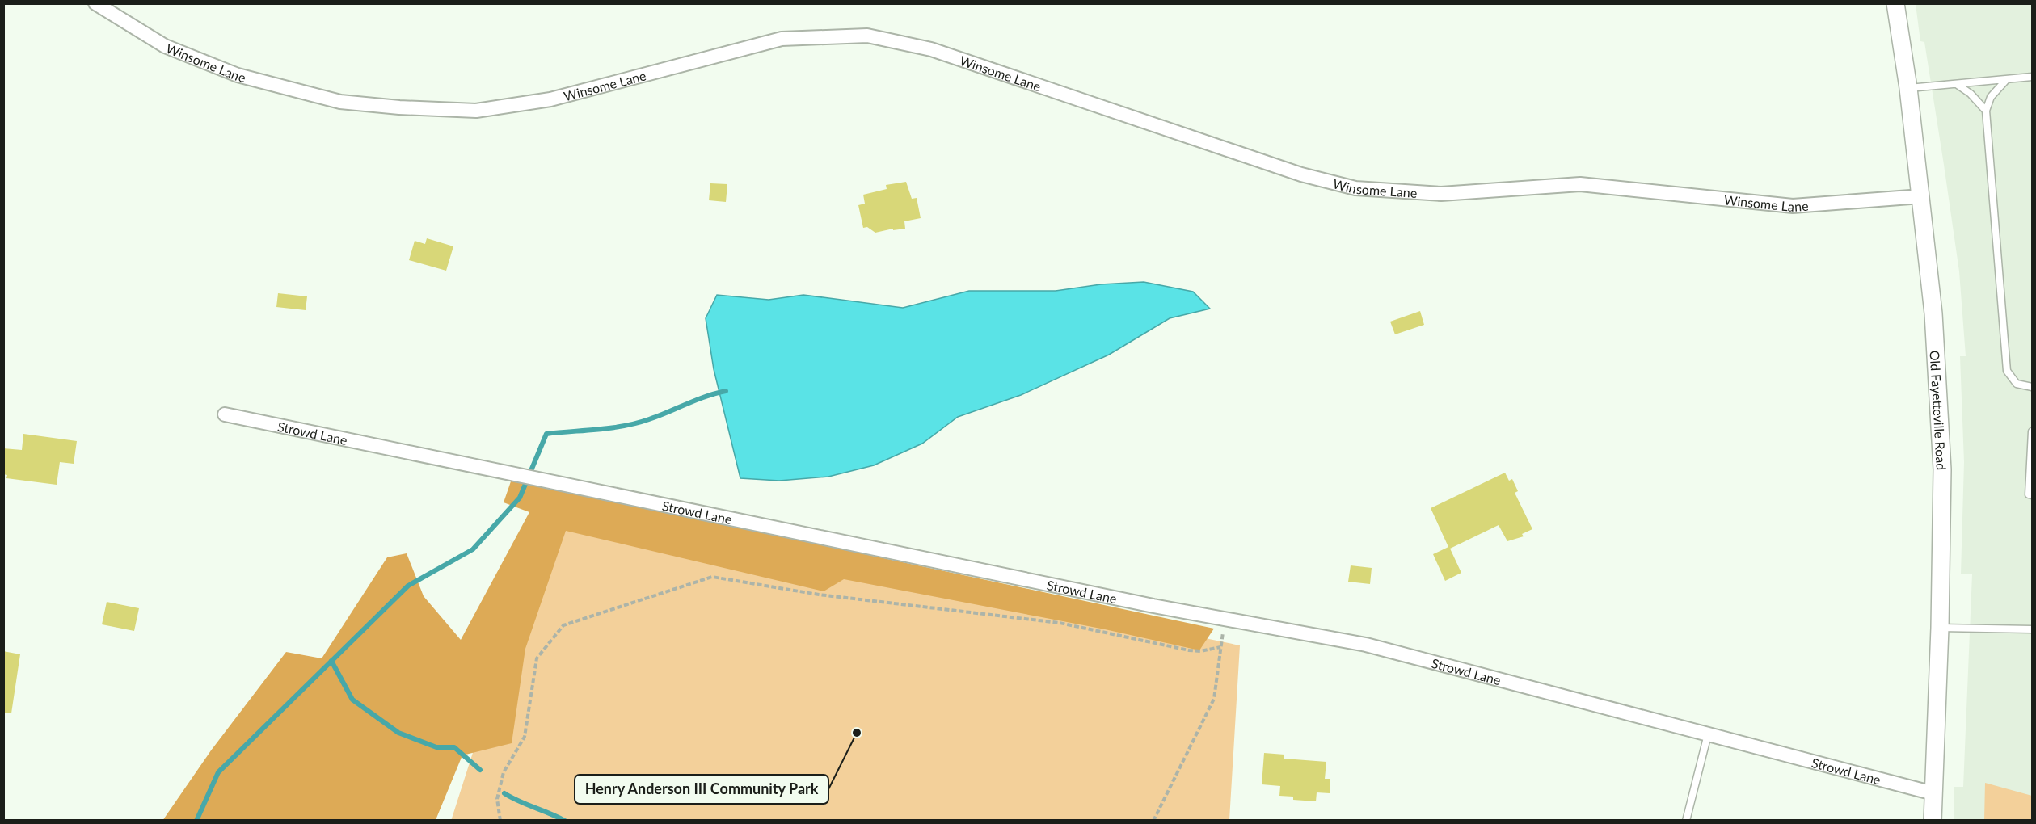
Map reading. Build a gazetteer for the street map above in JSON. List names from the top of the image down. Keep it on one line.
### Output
{"streets":{"street":["Winsome Lane","Old Fayetteville Road","Strowd Lane"]},"crossings":[["Winsome Lane","Old Fayetteville Road"],["Old Fayetteville Road","Strowd Lane"]],"places":["Henry Anderson III Community Park"]}
